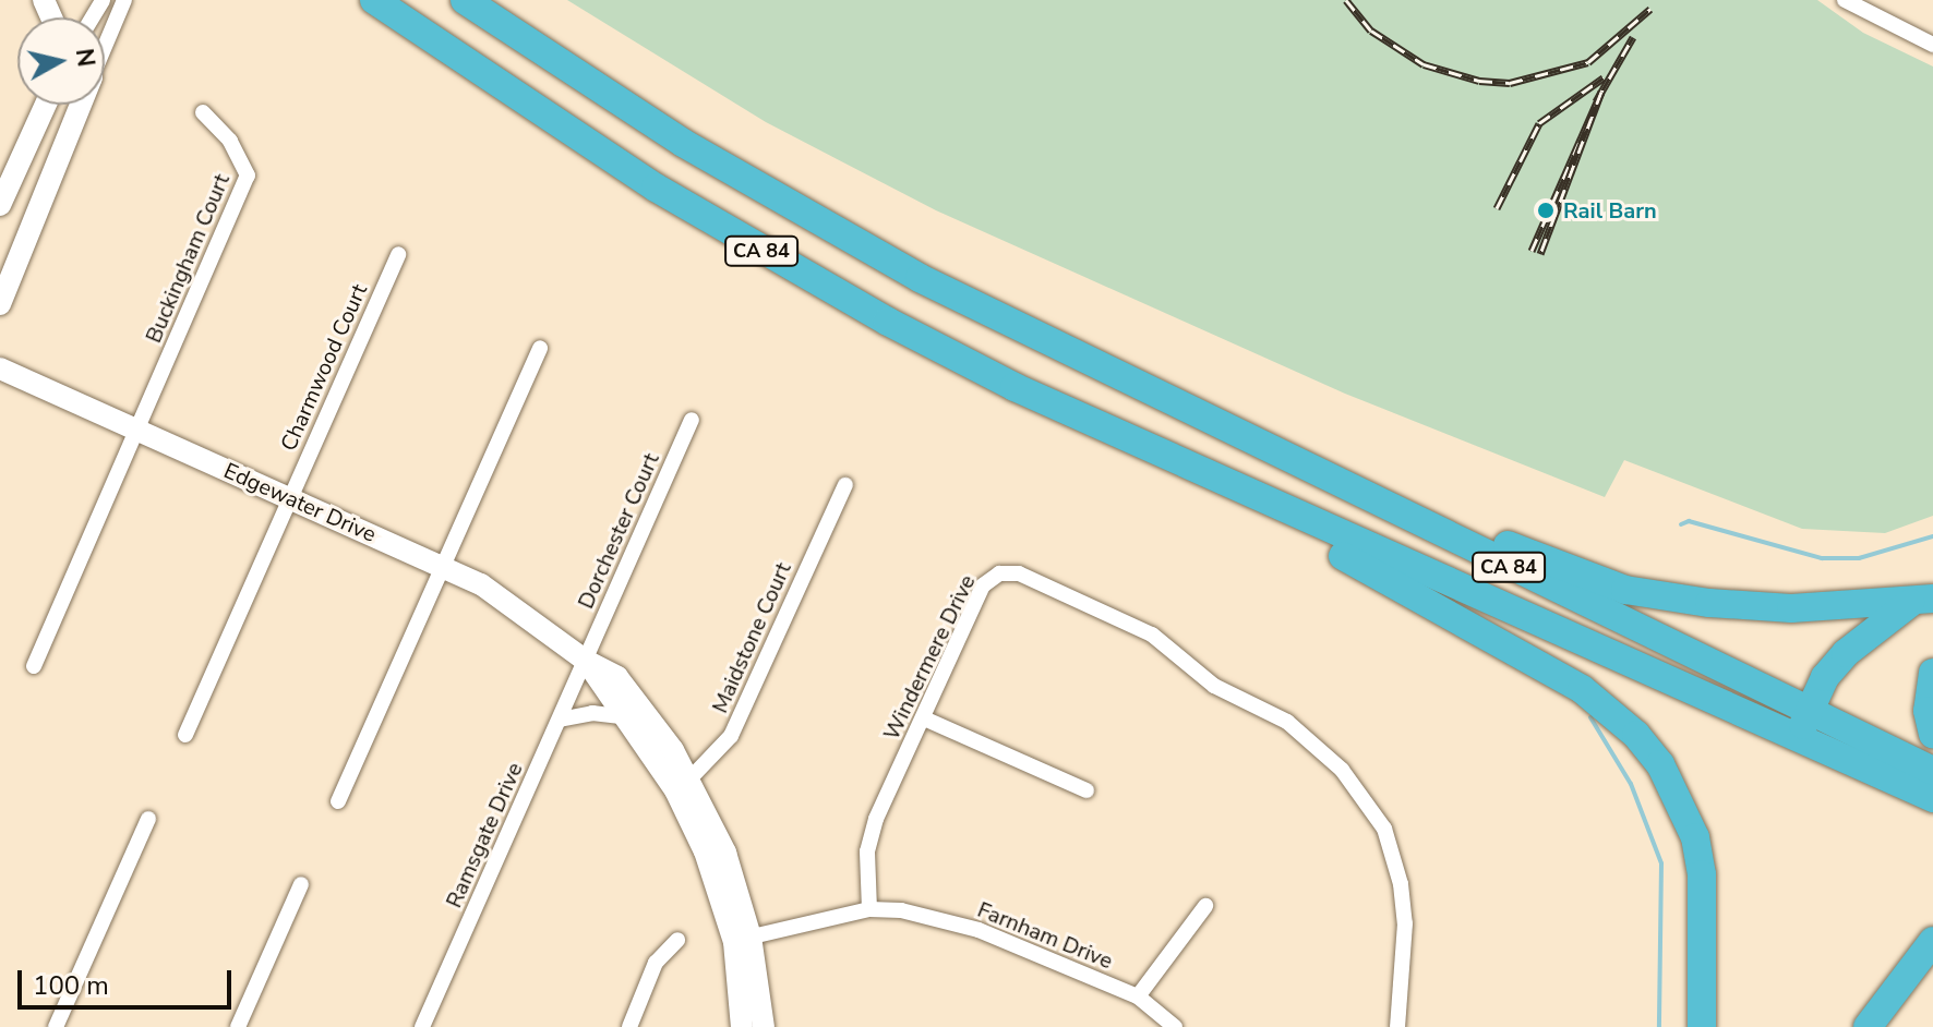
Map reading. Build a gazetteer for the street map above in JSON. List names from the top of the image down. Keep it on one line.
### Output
{"streets":{"highway":["CA 84"],"street":["Buckingham Court","Charmwood Court","Edgewater Drive","Dorchester Court","Maidstone Court","Windermere Drive","Ramsgate Drive","Farnham Drive"]},"crossings":[["Buckingham Court","Edgewater Drive"],["Charmwood Court","Edgewater Drive"],["Edgewater Drive","Dorchester Court"],["Edgewater Drive","Maidstone Court"],["Edgewater Drive","Ramsgate Drive"],["Edgewater Drive","Farnham Drive"],["Dorchester Court","Ramsgate Drive"],["Windermere Drive","Farnham Drive"]],"places":["Rail Barn"],"scale_bar":"100 m","north":"right"}
